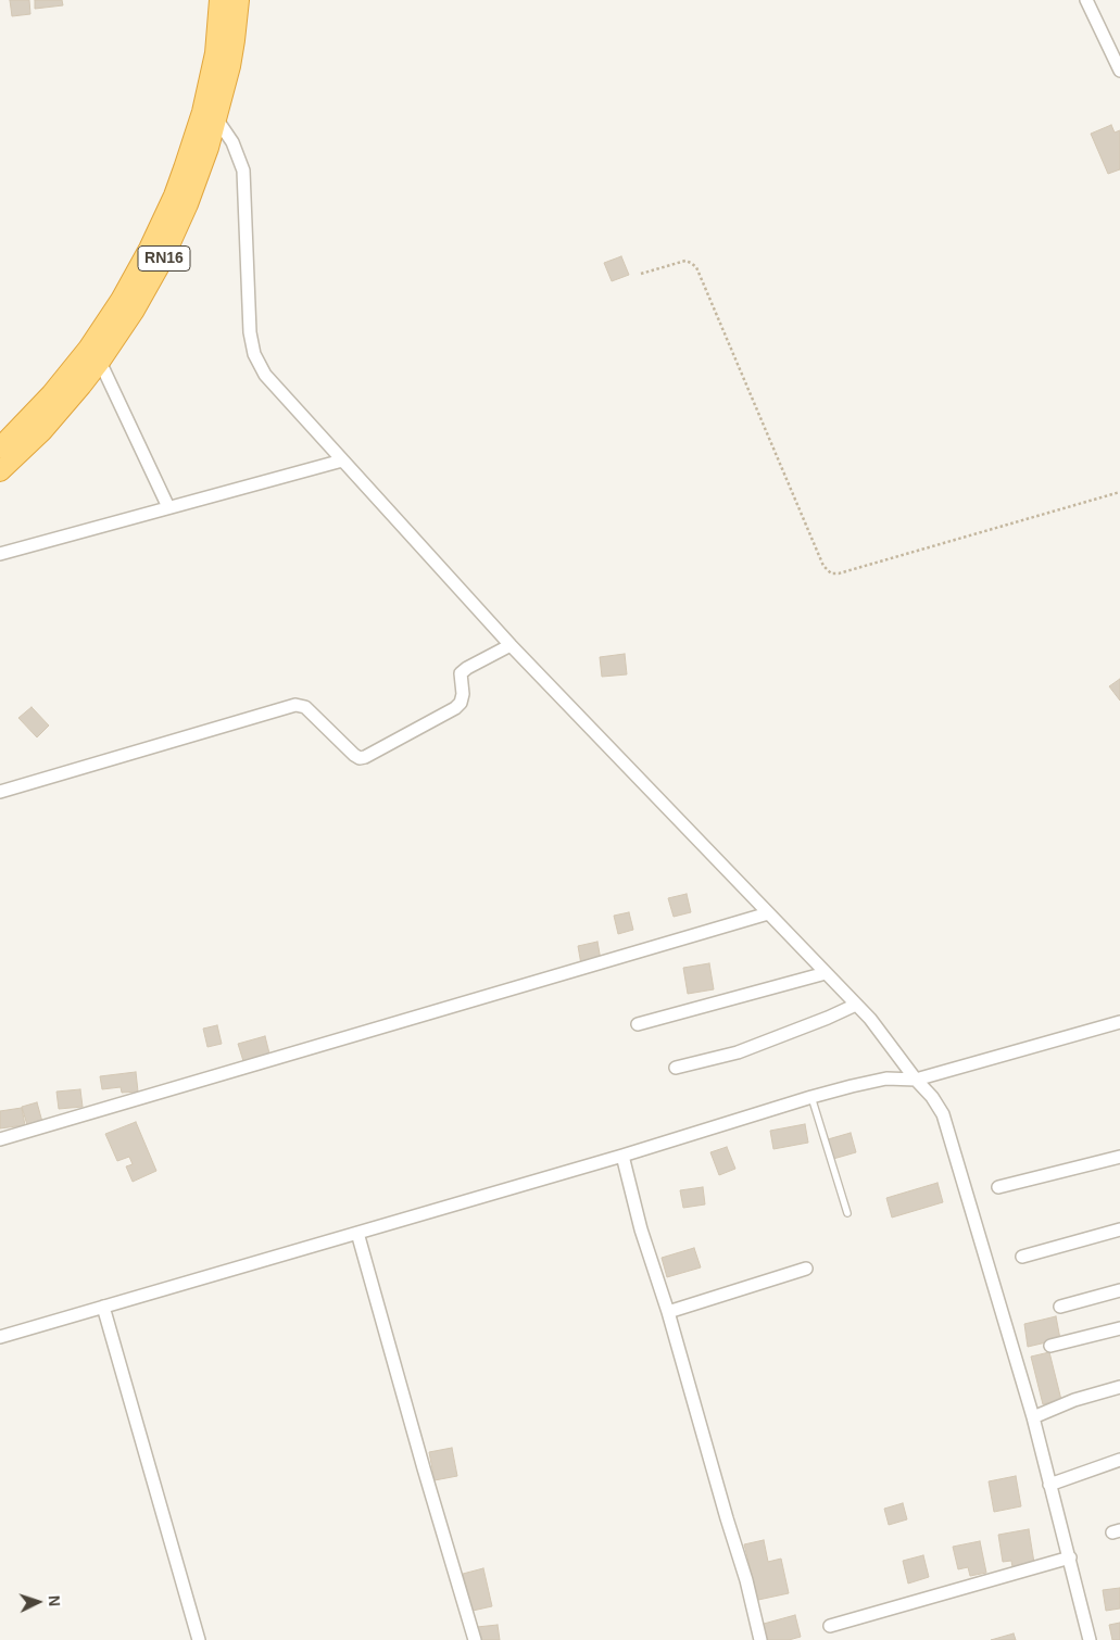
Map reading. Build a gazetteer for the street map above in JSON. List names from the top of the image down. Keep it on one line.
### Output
{"streets":{"highway":["RN16"]},"north":"right"}
